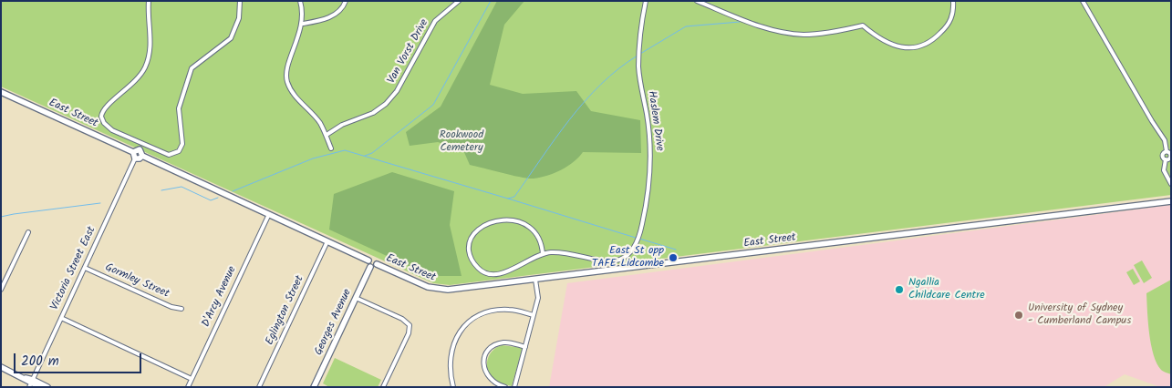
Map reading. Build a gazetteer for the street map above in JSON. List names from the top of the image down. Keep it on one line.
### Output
{"streets":{"main road":["East Street","Georges Avenue"],"street":["Van Vorst Drive","Haslem Drive","Victoria Street East","Gormley Street","D'Arcy Avenue","Eglington Street"]},"crossings":[["East Street","D'Arcy Avenue"],["East Street","Eglington Street"],["East Street","Georges Avenue"],["Victoria Street East","Gormley Street"]],"parks":["Rookwood Cemetery"],"places":["East St opp TAFE Lidcombe","Ngallia Childcare Centre","University of Sydney - Cumberland Campus"],"scale_bar":"200 m"}
